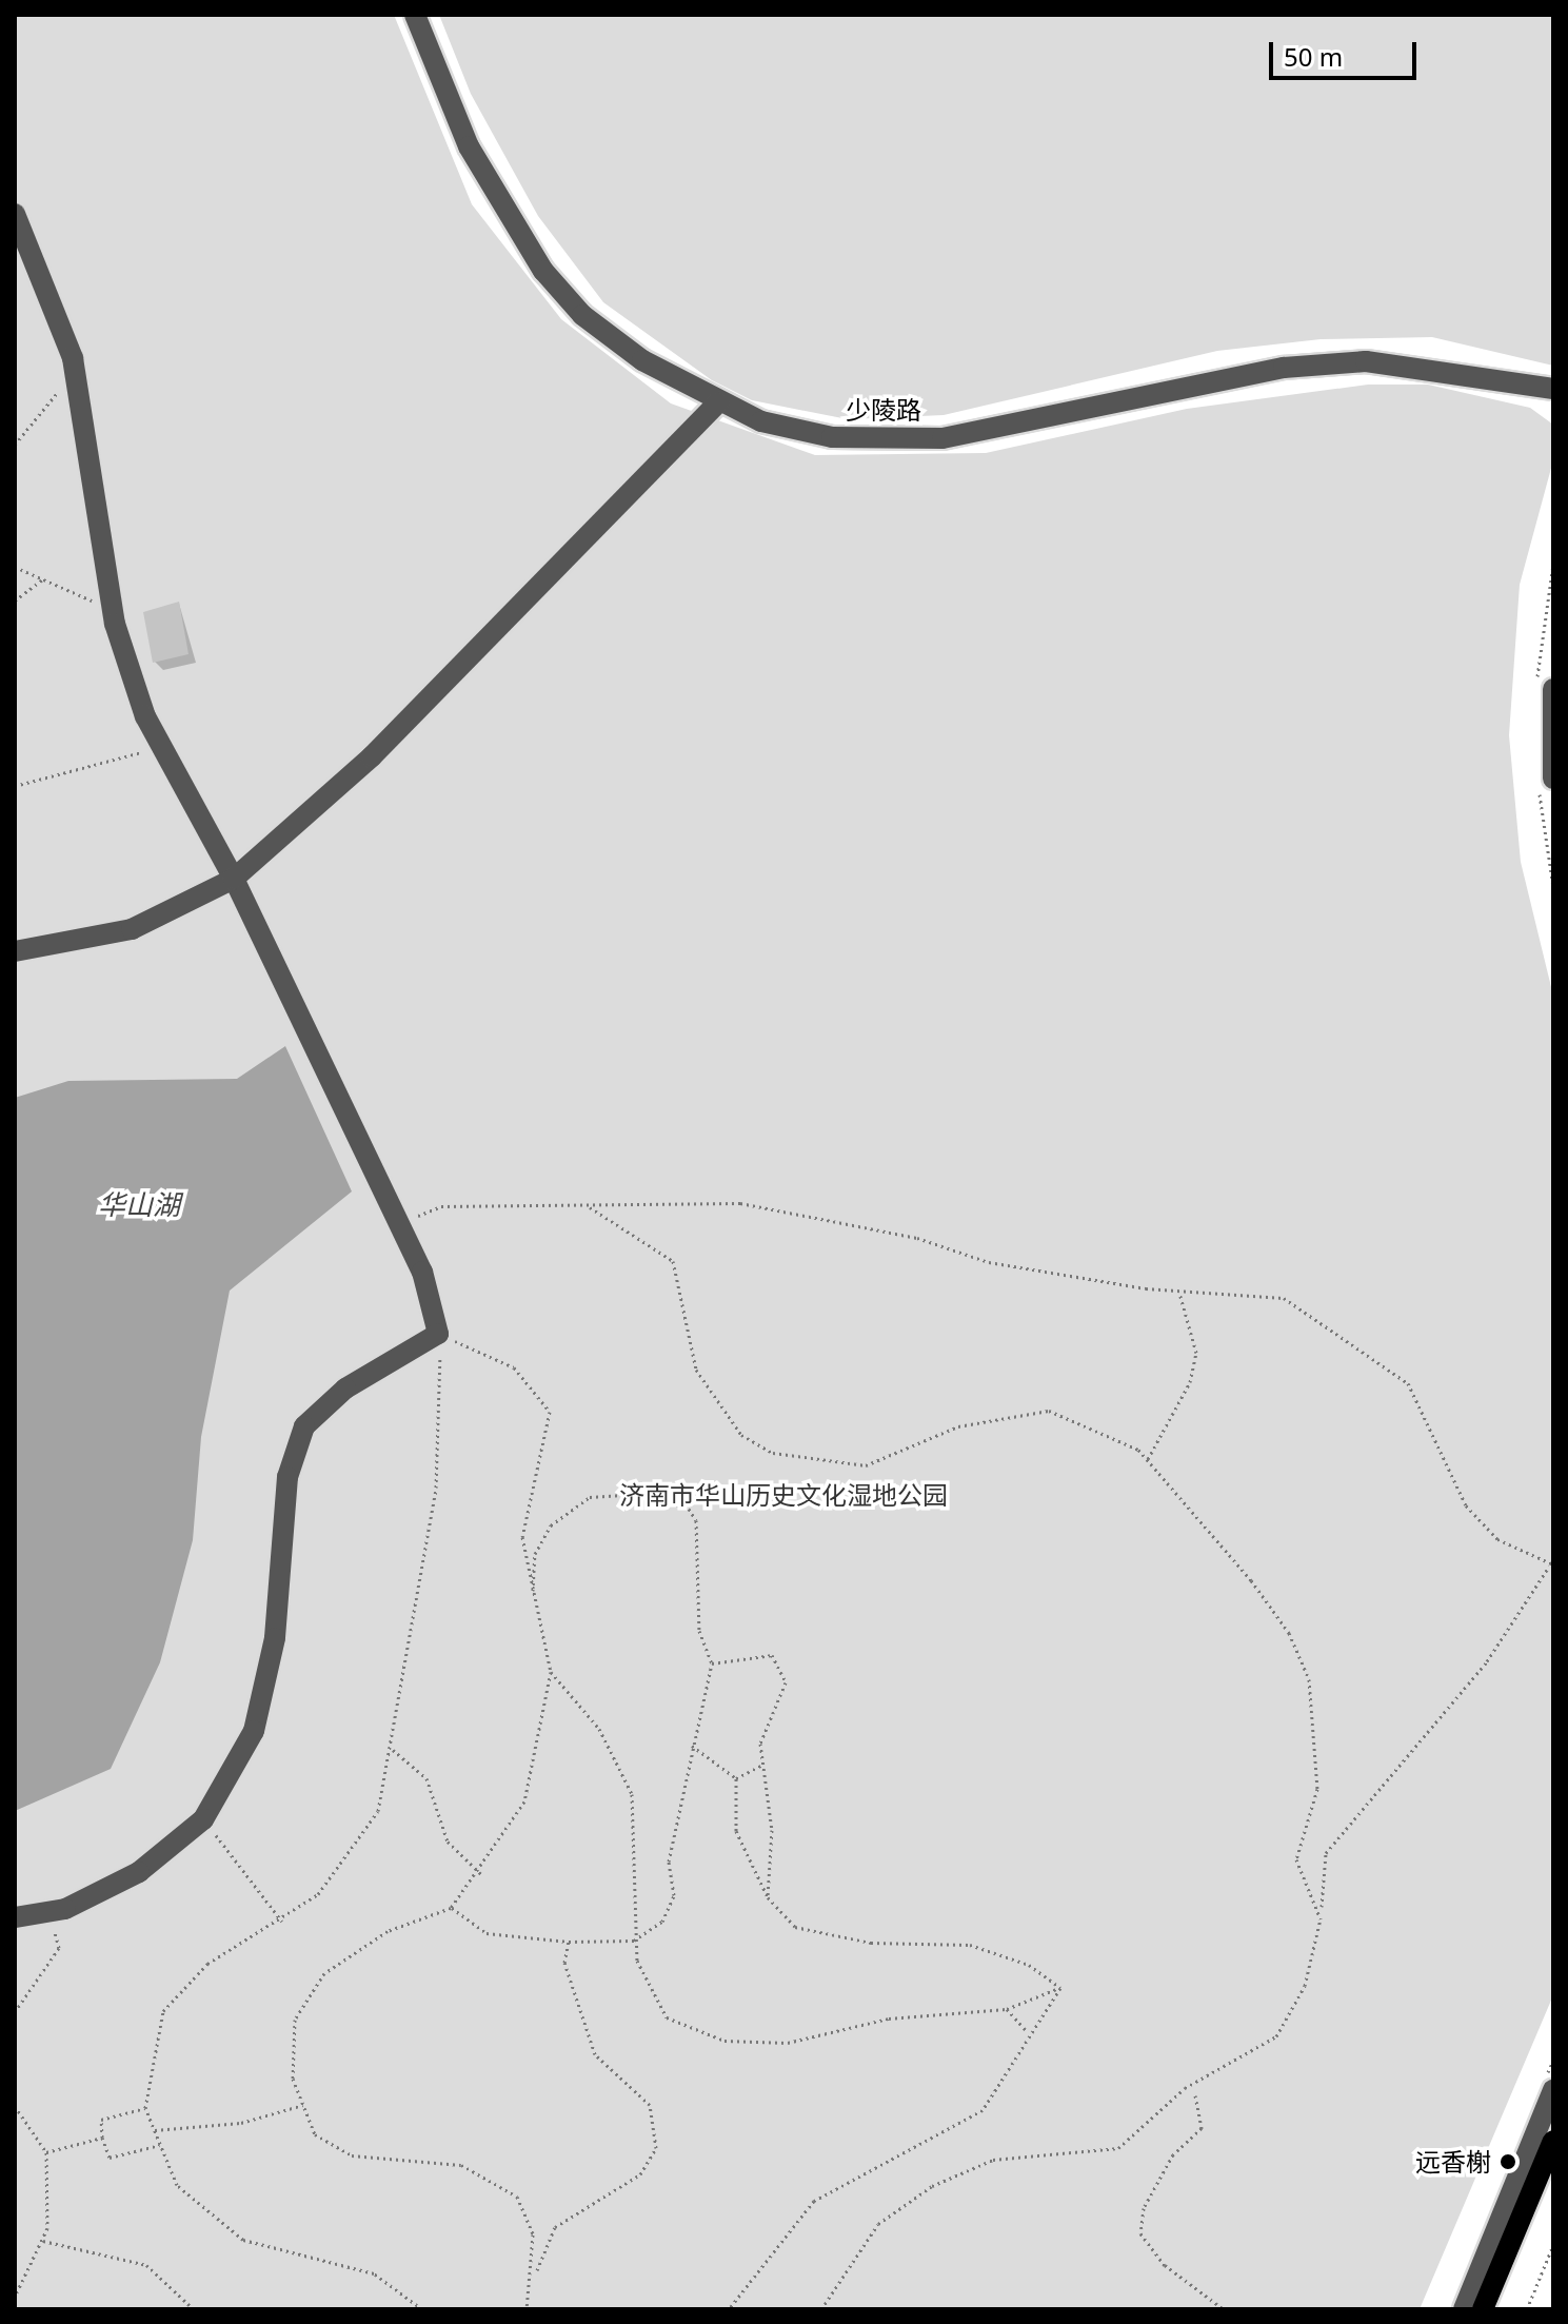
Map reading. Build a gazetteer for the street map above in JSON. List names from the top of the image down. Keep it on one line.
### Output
{"streets":{"street":["少陵路"]},"water":["华山湖"],"parks":["济南市华山历史文化湿地公园"],"places":["远香榭"],"scale_bar":"50 m"}
